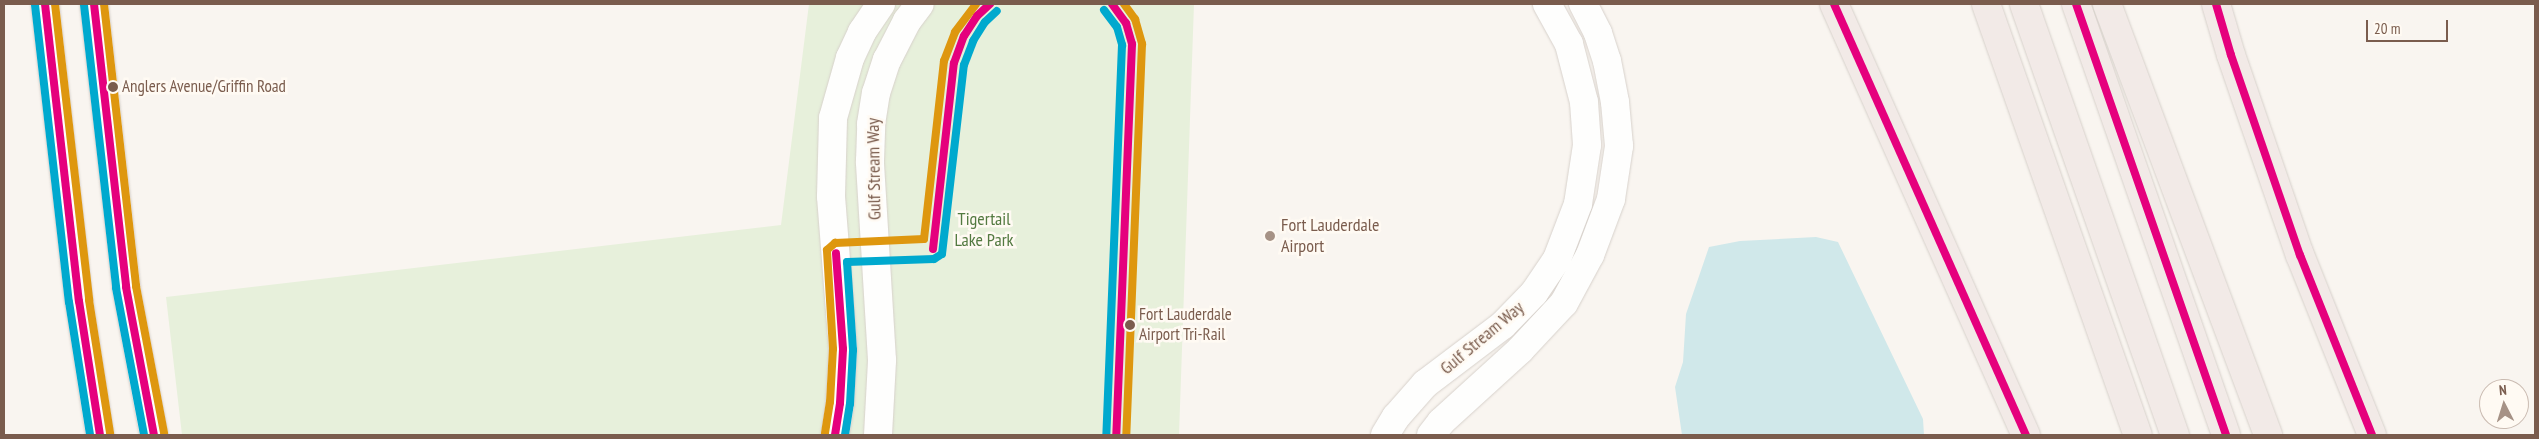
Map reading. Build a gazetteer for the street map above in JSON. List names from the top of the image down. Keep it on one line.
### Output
{"streets":{"street":["Gulf Stream Way"]},"parks":["Tigertail Lake Park"],"places":["Anglers Avenue/Griffin Road","Fort Lauderdale Airport","Fort Lauderdale Airport Tri-Rail"],"scale_bar":"20 m","north":"top"}
